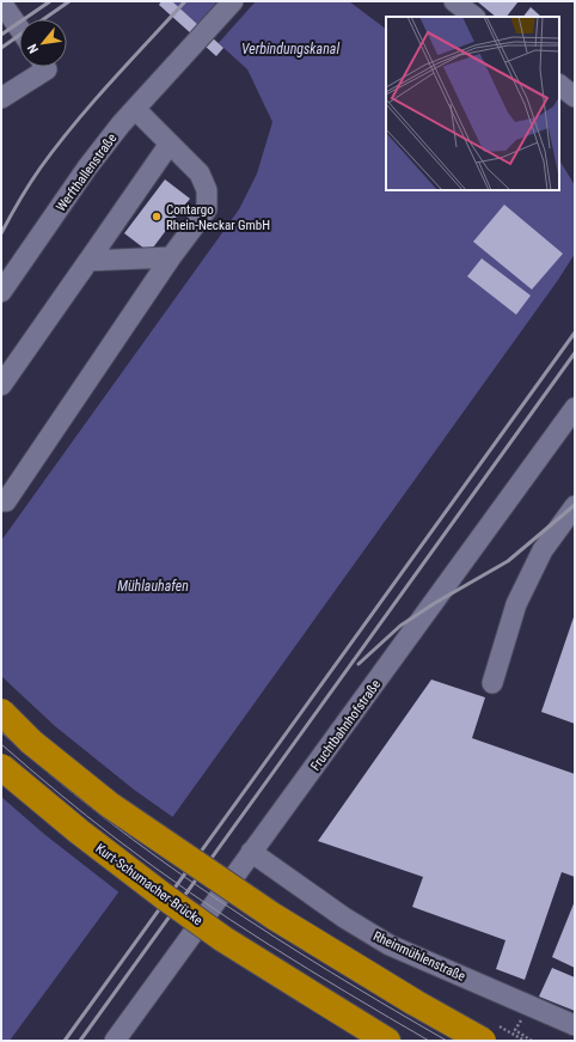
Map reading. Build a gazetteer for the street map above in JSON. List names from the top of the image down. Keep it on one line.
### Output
{"streets":{"highway":["Kurt-Schumacher-Brücke"],"street":["Werfthallenstraße","Fruchtbahnhofstraße","Rheinmühlenstraße"]},"crossings":[["Fruchtbahnhofstraße","Rheinmühlenstraße"]],"water":["Verbindungskanal","Mühlauhafen"],"places":["Contargo Rhein-Neckar GmbH"],"north":"bottom left"}
